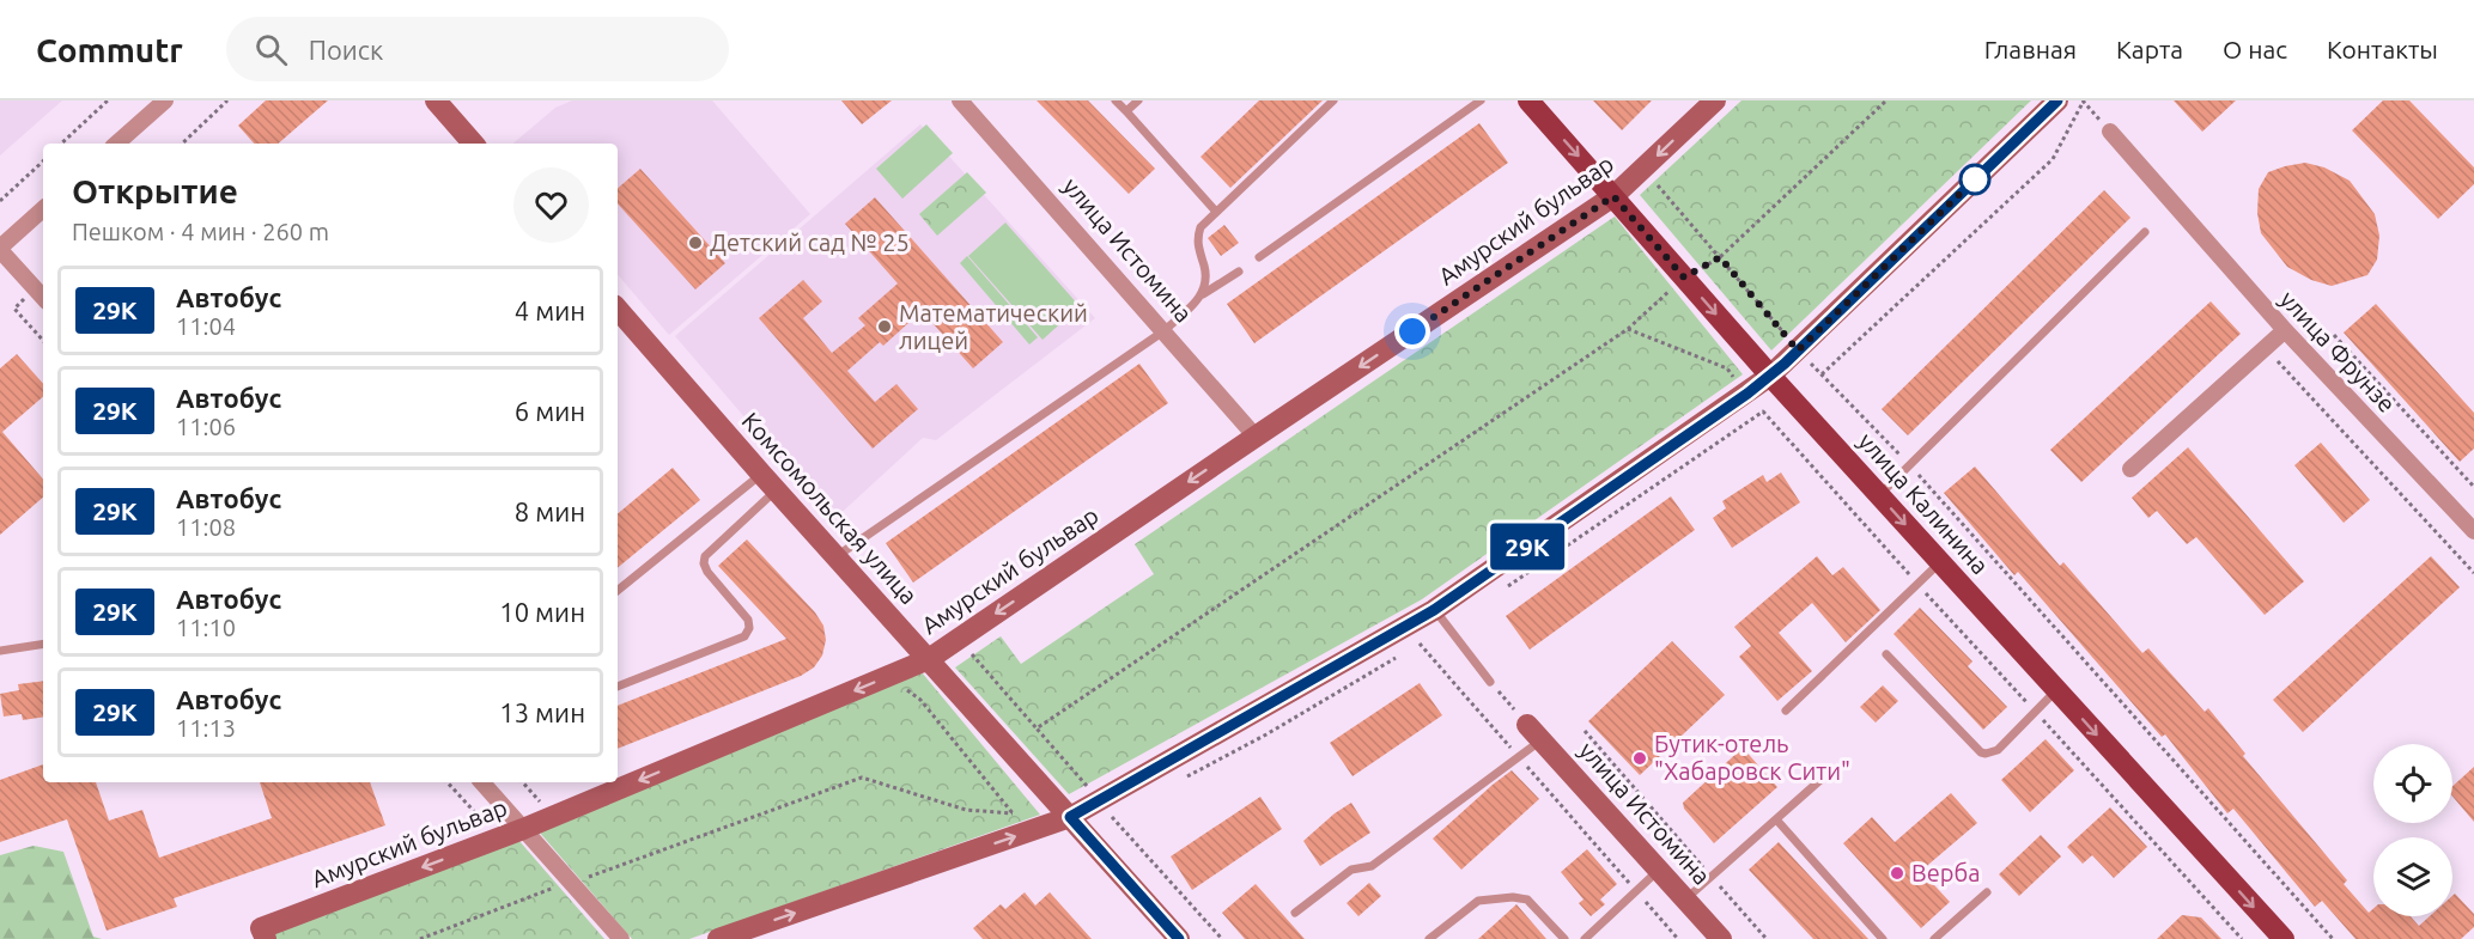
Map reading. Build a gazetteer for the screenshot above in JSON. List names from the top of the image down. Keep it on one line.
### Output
{"streets":{"main road":["улица Калинина"],"street":["Амурский бульвар","улица Истомина","улица Фрунзе","Комсомольская улица"]},"crossings":[["Амурский бульвар","улица Истомина"],["Амурский бульвар","улица Калинина"],["Амурский бульвар","Комсомольская улица"]],"one_way":["Амурский бульвар","улица Калинина"],"places":["Детский сад № 25","Математический лицей","Бутик-отель \"Хабаровск Сити\"","Верба"],"lines":["bus line 29К"],"page":{"header":"Commutr","search":"Поиск","nav":["Главная","Карта","О нас","Контакты"],"on_map":"29К","heading":["Открытие","Пешком · 4 мин · 260 m"],"list":[{"mark":"29К","name":"Автобус","note":"11:04","value":"4 мин"},{"mark":"29К","name":"Автобус","note":"11:06","value":"6 мин"},{"mark":"29К","name":"Автобус","note":"11:08","value":"8 мин"},{"mark":"29К","name":"Автобус","note":"11:10","value":"10 мин"},{"mark":"29К","name":"Автобус","note":"11:13","value":"13 мин"}]}}
